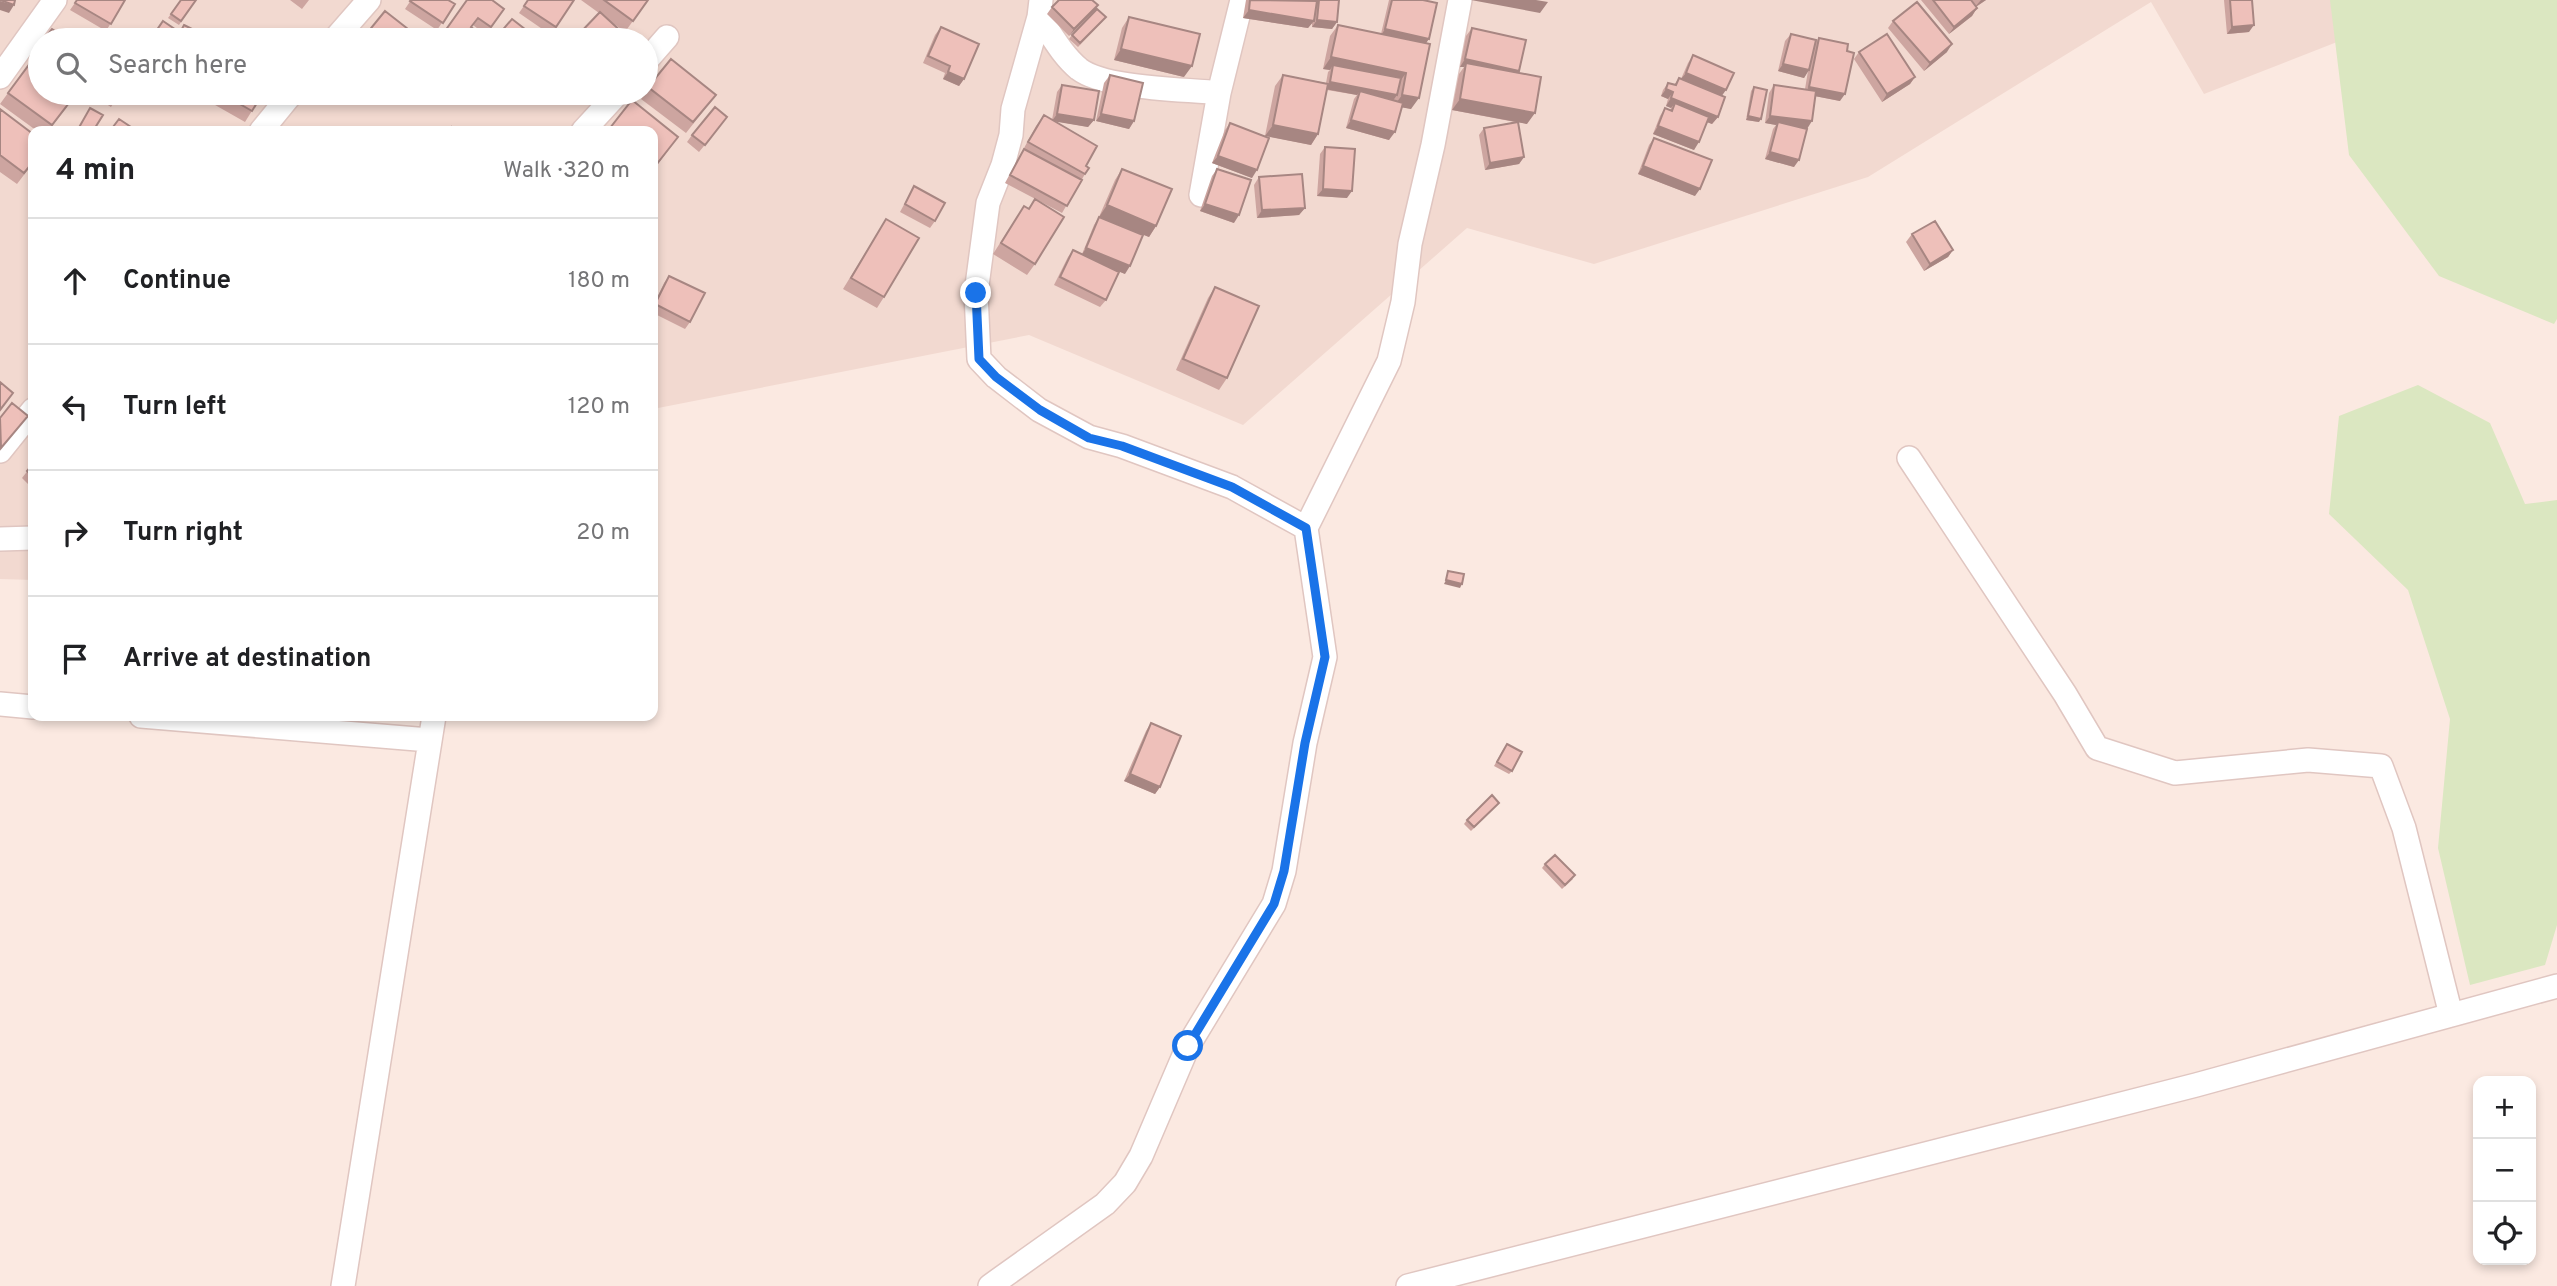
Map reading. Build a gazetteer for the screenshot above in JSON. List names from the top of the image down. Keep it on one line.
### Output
{"page":{"search":"Search here","heading":["4 min","Walk · 320 m"],"list":[["Continue","180 m"],["Turn left","120 m"],["Turn right","20 m"],"Arrive at destination"],"map_buttons":["+","−"]}}
